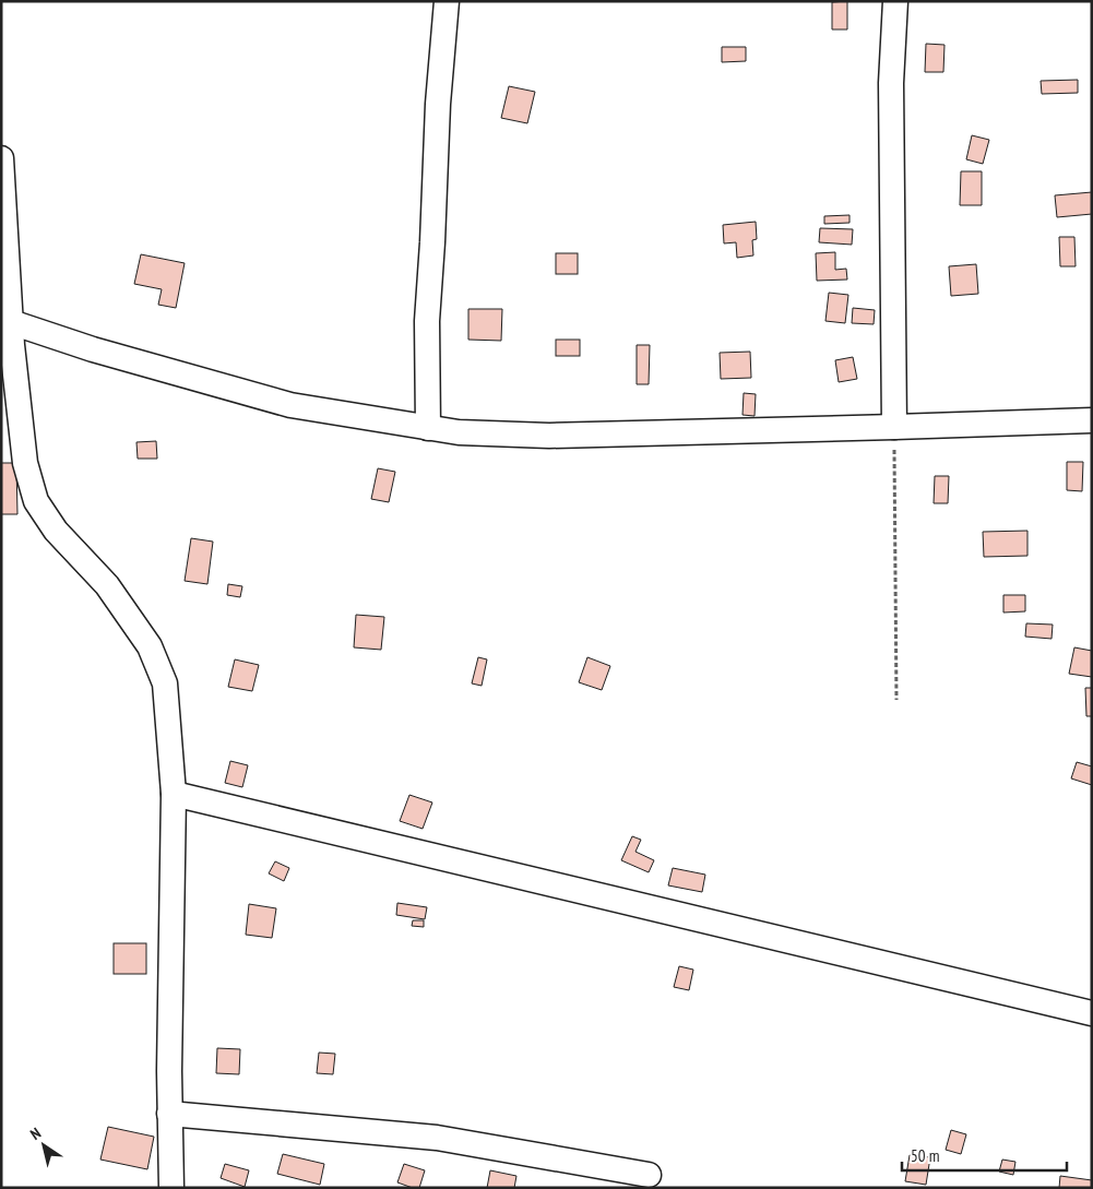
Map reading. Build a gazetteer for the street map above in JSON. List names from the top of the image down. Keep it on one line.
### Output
{"scale_bar":"50 m","north":"top left"}
